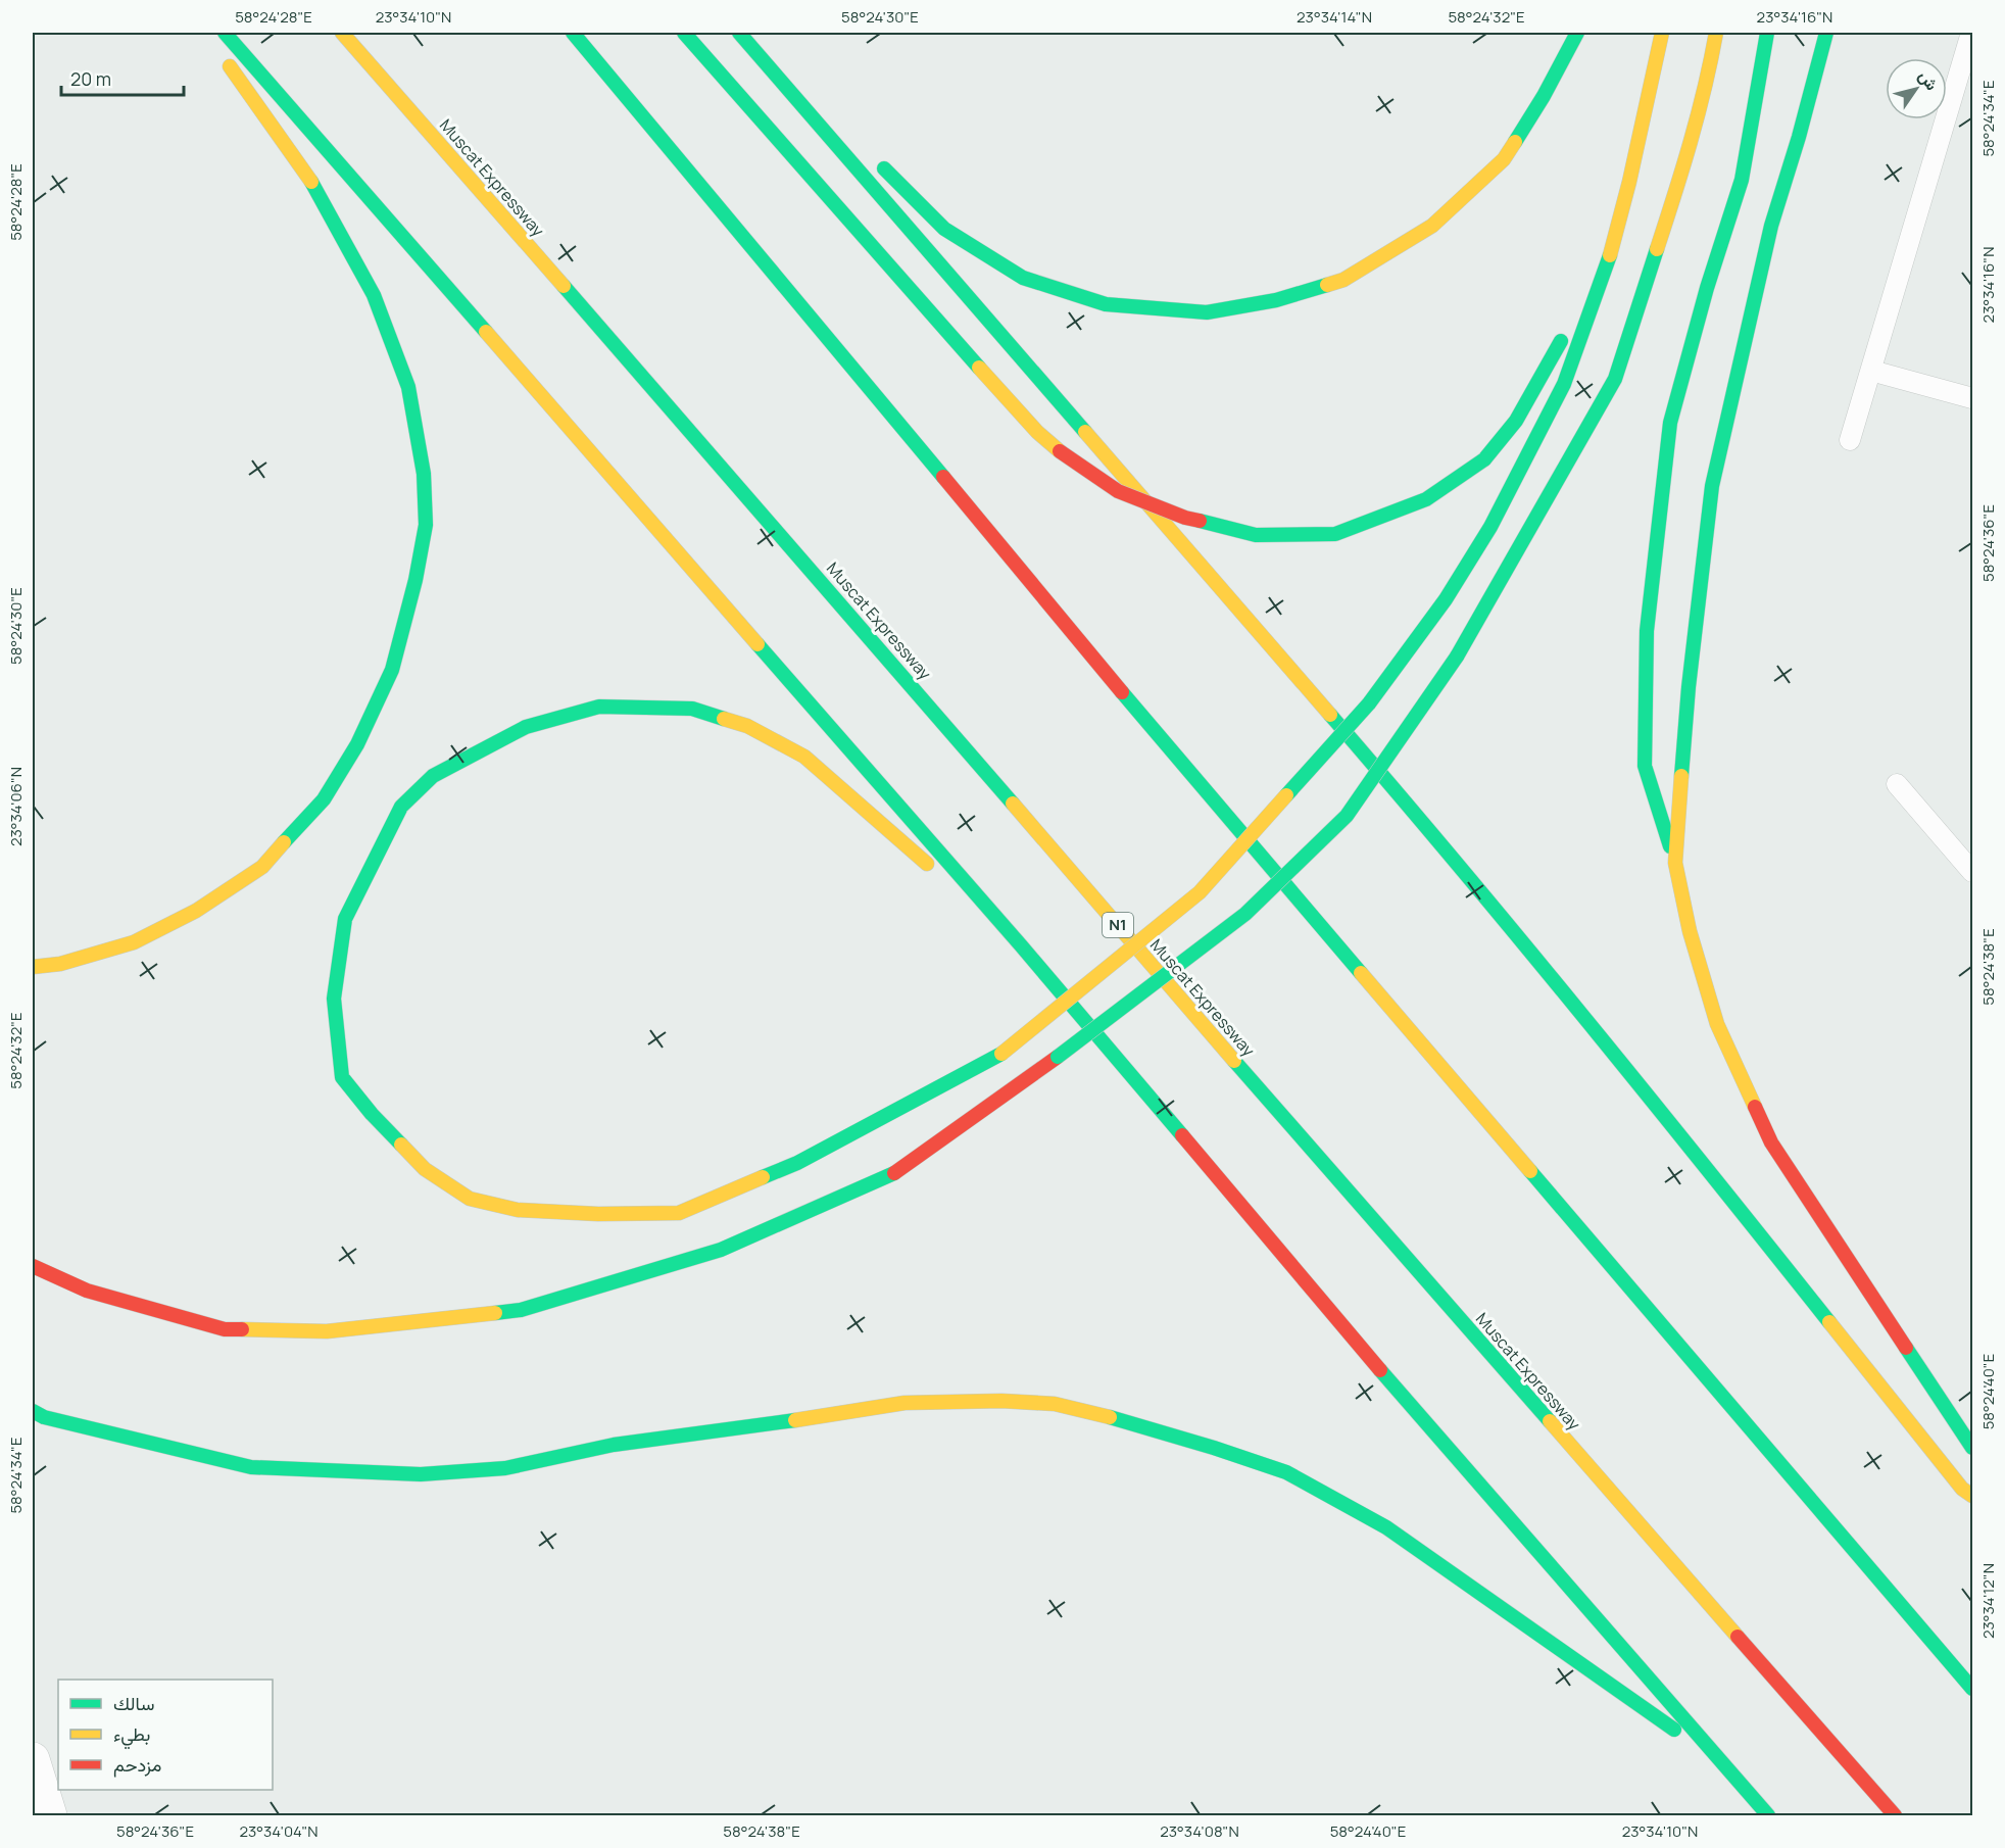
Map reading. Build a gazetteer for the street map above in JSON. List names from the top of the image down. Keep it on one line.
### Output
{"streets":{"highway":["Muscat Expressway","N1"]},"legend":["سالك","بطيء","مزدحم"],"scale_bar":"20 m","north":"top right","coordinates":["58°24'28\"E","23°34'10\"N","58°24'30\"E","23°34'14\"N","58°24'32\"E","23°34'16\"N","58°24'34\"E","58°24'36\"E","23°34'06\"N","58°24'38\"E","58°24'40\"E","23°34'12\"N","23°34'04\"N","23°34'08\"N"]}
